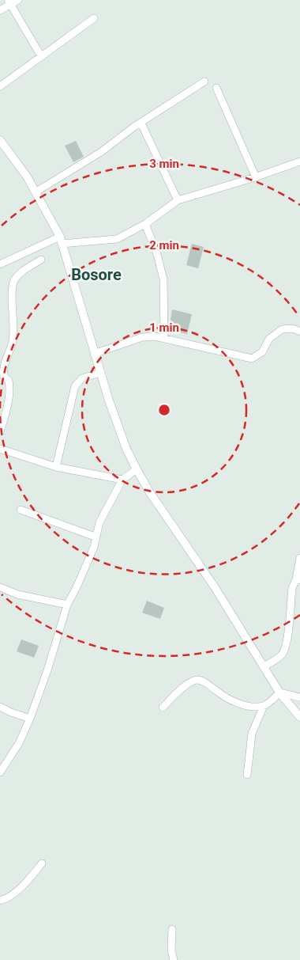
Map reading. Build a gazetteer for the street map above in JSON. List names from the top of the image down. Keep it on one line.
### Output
{"districts":["Bosore"],"rings":["3 min","2 min","1 min"]}
